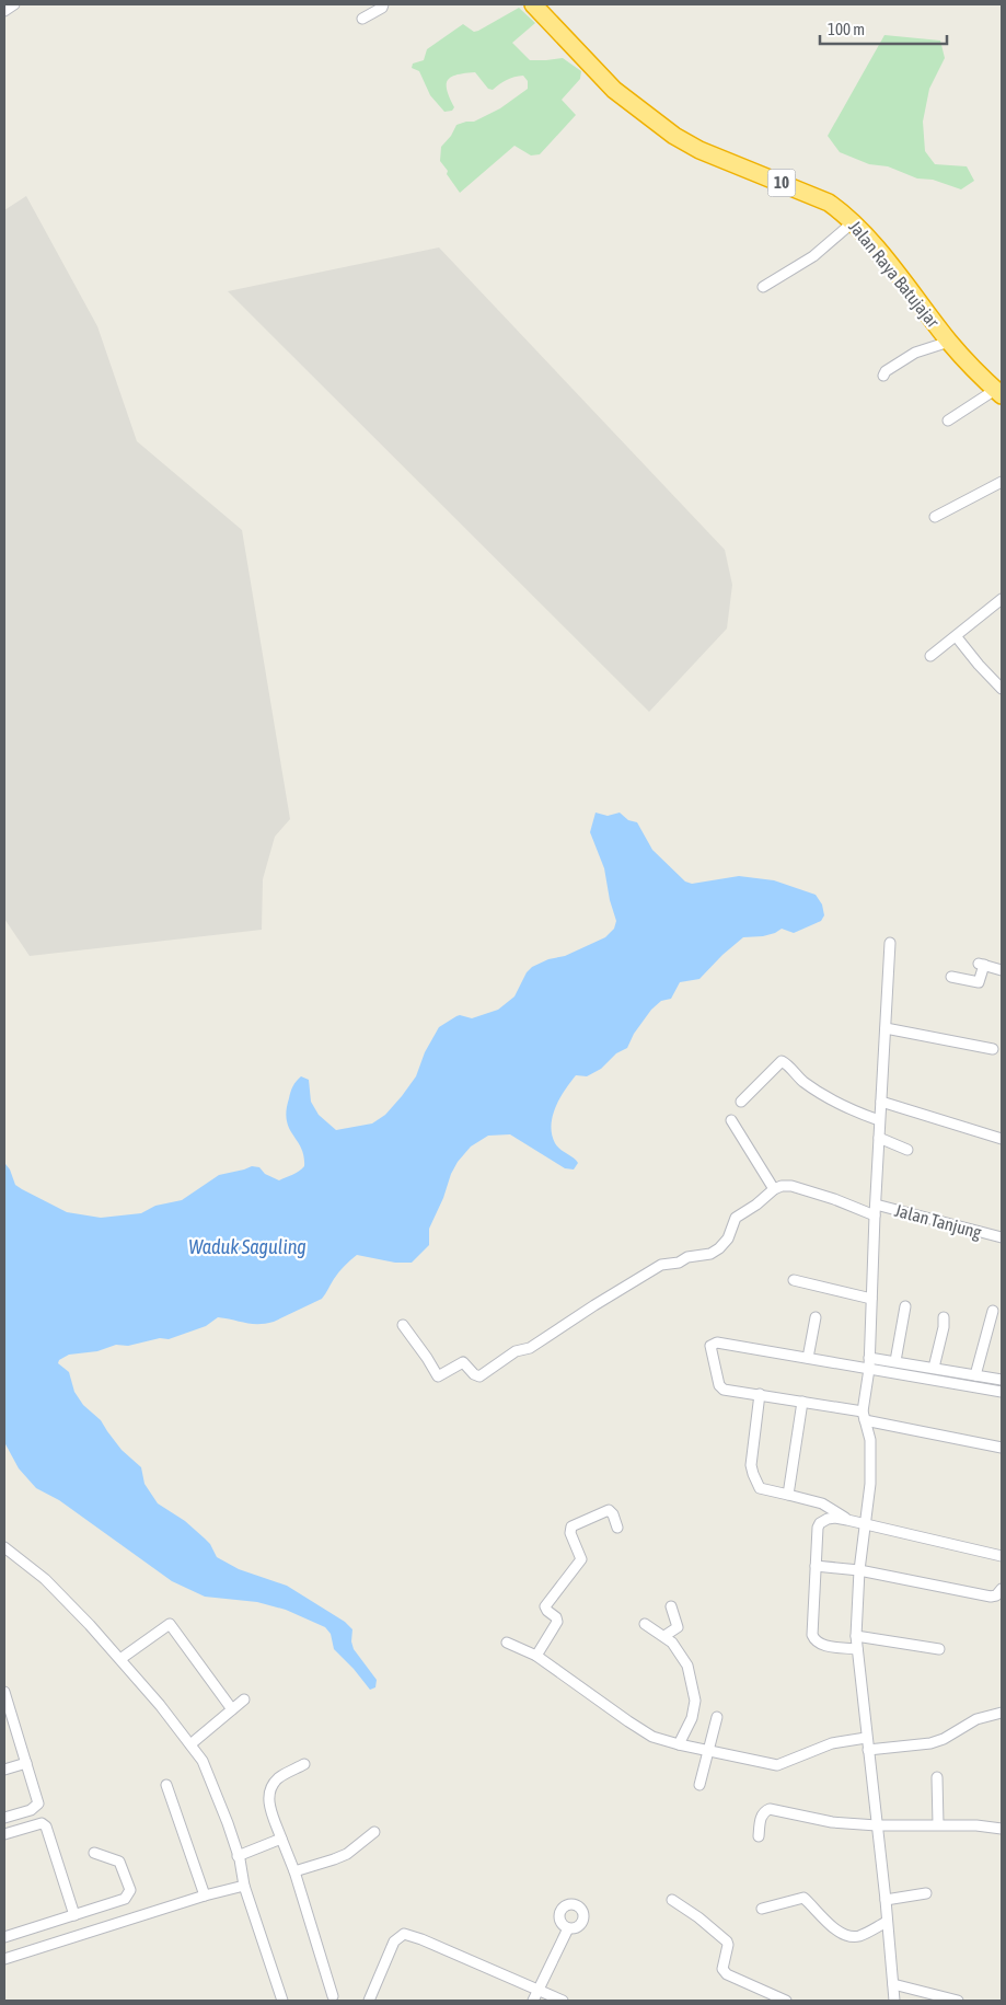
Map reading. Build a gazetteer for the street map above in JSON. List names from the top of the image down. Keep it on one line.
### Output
{"streets":{"highway":["10","Jalan Raya Batujajar"],"street":["Jalan Tanjung"]},"water":["Waduk Saguling"],"scale_bar":"100 m"}
